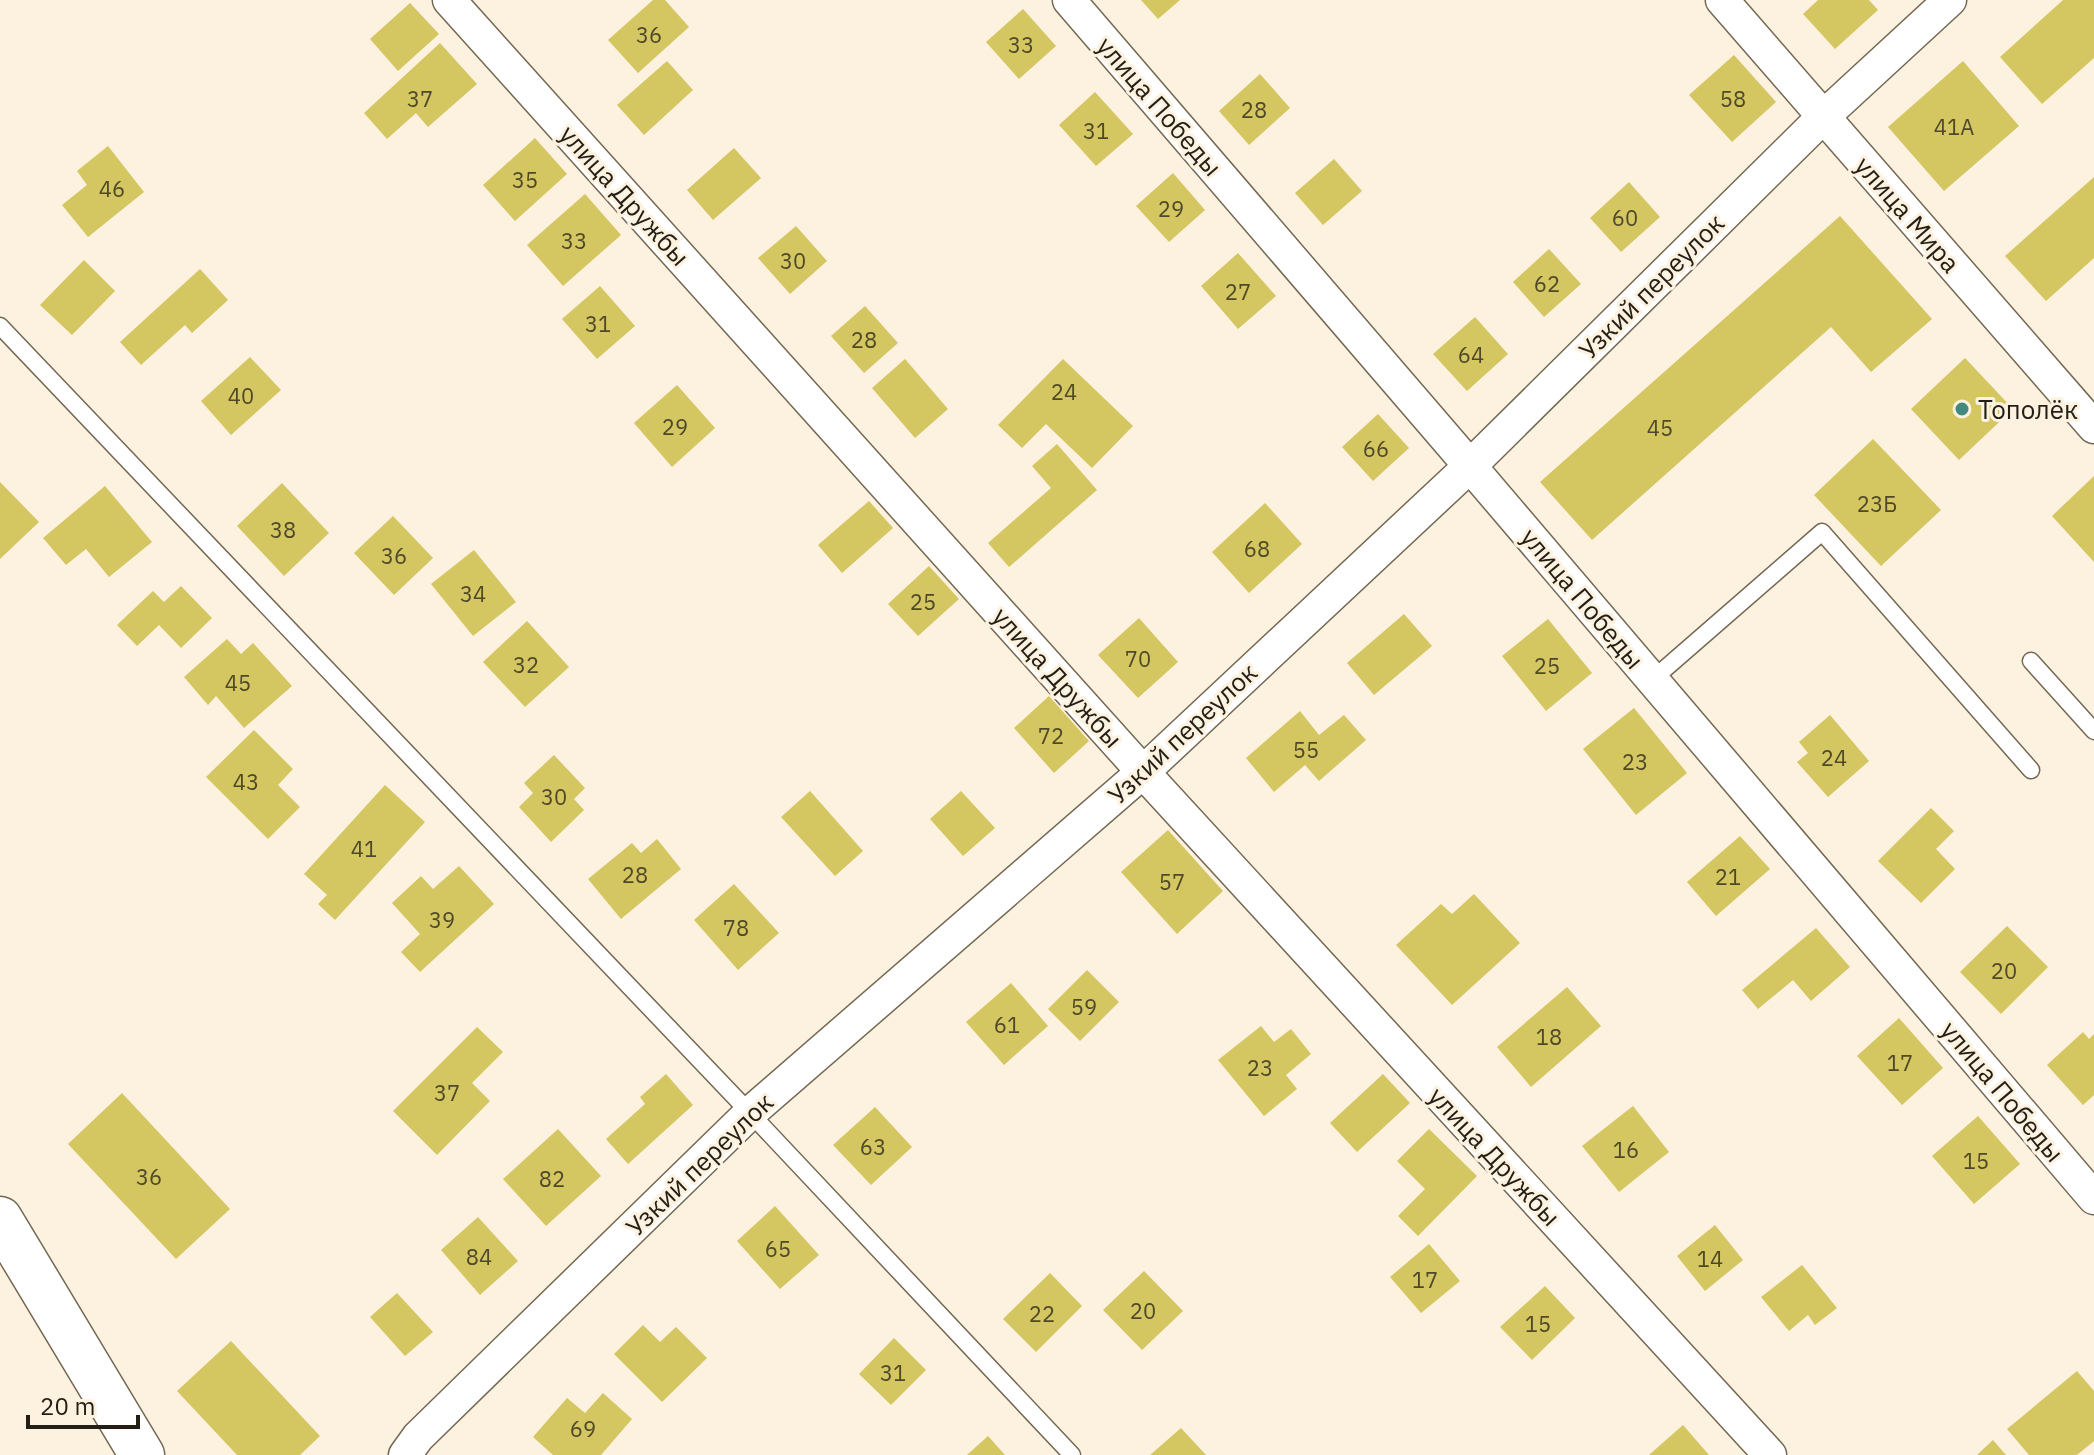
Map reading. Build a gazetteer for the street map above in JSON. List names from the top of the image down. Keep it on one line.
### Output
{"streets":{"street":["улица Победы","улица Дружбы","улица Мира","Узкий переулок"]},"crossings":[["улица Победы","Узкий переулок"],["улица Дружбы","Узкий переулок"],["улица Мира","Узкий переулок"]],"places":["Тополёк"],"house_numbers":["36","33","37","58","28","41А","31","35","46","29","60","33","30","62","27","31","28","64","24","40","29","45","66","23Б","38","68","36","34","25","70","32","25","45","72","55","24","23","43","30","41","28","21","57","39","78","20","59","61","18","17","23","37","63","16","15","36","82","65","84","14","17","20","22","15","31","69"],"scale_bar":"20 m"}
